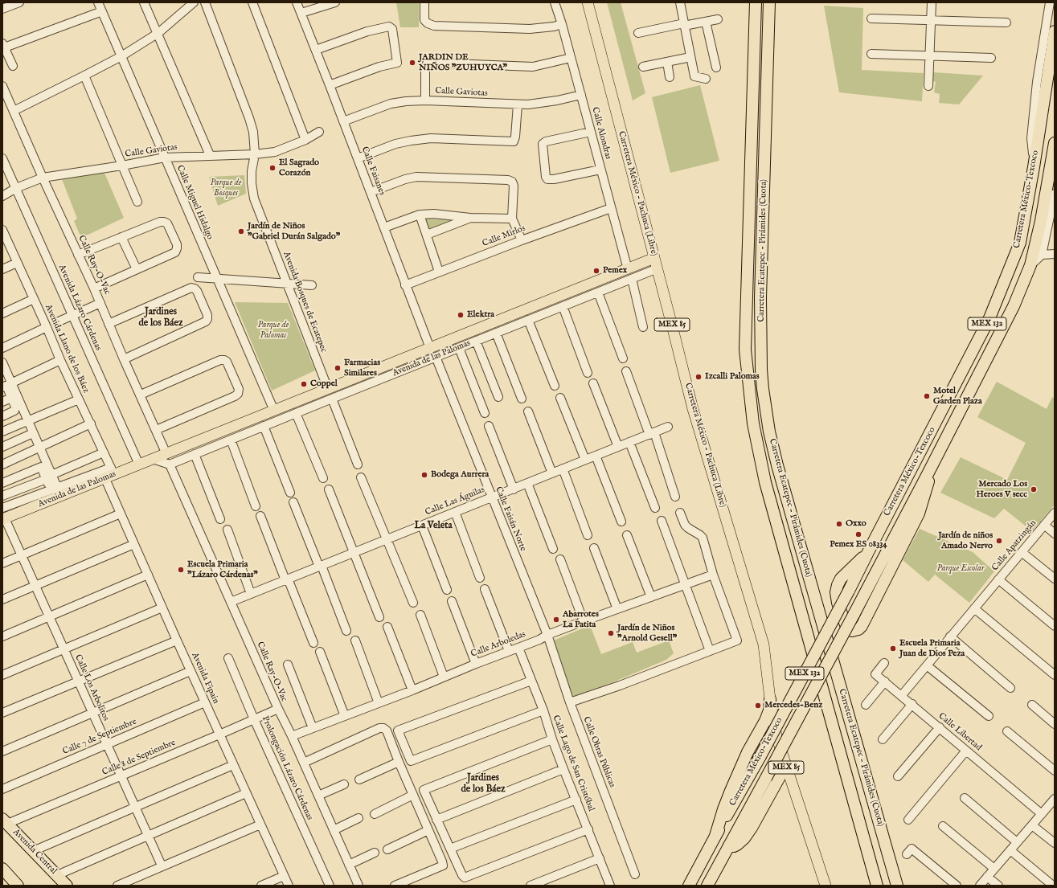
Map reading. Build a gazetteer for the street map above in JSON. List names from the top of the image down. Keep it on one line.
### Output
{"streets":{"highway":["Carretera México-Texcoco","Carretera Ecatepec - Pirámides (Cuota)","MEX 132","Avenida Central"],"main road":["Carretera México - Pachuca (Libre)","MEX 85","Avenida de las Palomas"],"street":["Calle Gaviotas","Calle Alondras","Calle Faisanes","Calle Miguel Hidalgo","Calle Mirlos","Calle Ray-O-Vac","Avenida Bosques de Ecatepec","Avenida Lázaro Cárdenas","Avenida Llano de los Báez","Calle Las Águilas","Calle Faisán Norte","Calle Apatzingán","Calle Arboledas","Avenida Fipain","Calle Los Arbolitos","Calle Libertad","Calle 7 de Septiembre","Calle Obras Públicas","Calle 8 de Septiembre","Calle Lago de San Cristóbal","Prolongación Lázaro Cárdenas"]},"crossings":[["Calle Gaviotas","Calle Alondras"],["Calle Gaviotas","Calle Faisanes"],["Calle Gaviotas","Calle Miguel Hidalgo"],["Calle Gaviotas","Calle Ray-O-Vac"],["Calle Gaviotas","Avenida Bosques de Ecatepec"],["Calle Gaviotas","Avenida Lázaro Cárdenas"],["Calle Alondras","Calle Mirlos"],["Calle Alondras","Avenida de las Palomas"],["Calle Faisanes","Calle Mirlos"],["Calle Faisanes","Avenida de las Palomas"],["Carretera México - Pachuca (Libre)","Avenida de las Palomas"],["Calle Miguel Hidalgo","Avenida de las Palomas"],["Calle Ray-O-Vac","Avenida de las Palomas"],["Calle Ray-O-Vac","Calle Las Águilas"],["Calle Ray-O-Vac","Calle Arboledas"],["Calle Ray-O-Vac","Calle 8 de Septiembre"],["Avenida Bosques de Ecatepec","Avenida de las Palomas"],["Avenida Lázaro Cárdenas","Avenida de las Palomas"],["Avenida Llano de los Báez","Avenida de las Palomas"],["Avenida Llano de los Báez","Avenida Fipain"],["Avenida de las Palomas","Calle Faisán Norte"],["Avenida de las Palomas","Avenida Fipain"],["Avenida de las Palomas","Calle Los Arbolitos"],["Calle Las Águilas","Calle Faisán Norte"],["Calle Faisán Norte","Calle Arboledas"],["Calle Faisán Norte","Calle Obras Públicas"],["Calle Apatzingán","Calle Libertad"],["Calle Arboledas","Calle Obras Públicas"],["Calle Arboledas","Calle Lago de San Cristóbal"],["Avenida Fipain","Calle 7 de Septiembre"],["Avenida Fipain","Calle 8 de Septiembre"],["Calle Los Arbolitos","Calle 7 de Septiembre"],["Calle Los Arbolitos","Calle 8 de Septiembre"],["Calle 8 de Septiembre","Prolongación Lázaro Cárdenas"],["Calle 8 de Septiembre","Avenida Central"]],"districts":["Jardines de los Báez","La Veleta","Jardines de los Báez"],"parks":["Parque de Bosques","Parque de Palomas","Parque Escolar"],"places":["JARDIN DE NIÑOS \"ZUHUYCA\"","El Sagrado Corazón","Jardín de Niños \"Gabriel Durán Salgado\"","Pemex","Elektra","Farmacias Similares","Izcalli Palomas","Coppel","Motel Garden Plaza","Bodega Aurrera","Mercado Los Heroes V secc","Oxxo","Pemex ES 08334","Jardín de niños Amado Nervo","Escuela Primaria \"Lázaro Cárdenas\"","Abarrotes La Patita","Jardín de Niños \"Arnold Gesell\"","Escuela Primaria Juan de Dios Peza","Mercedes-Benz"]}
